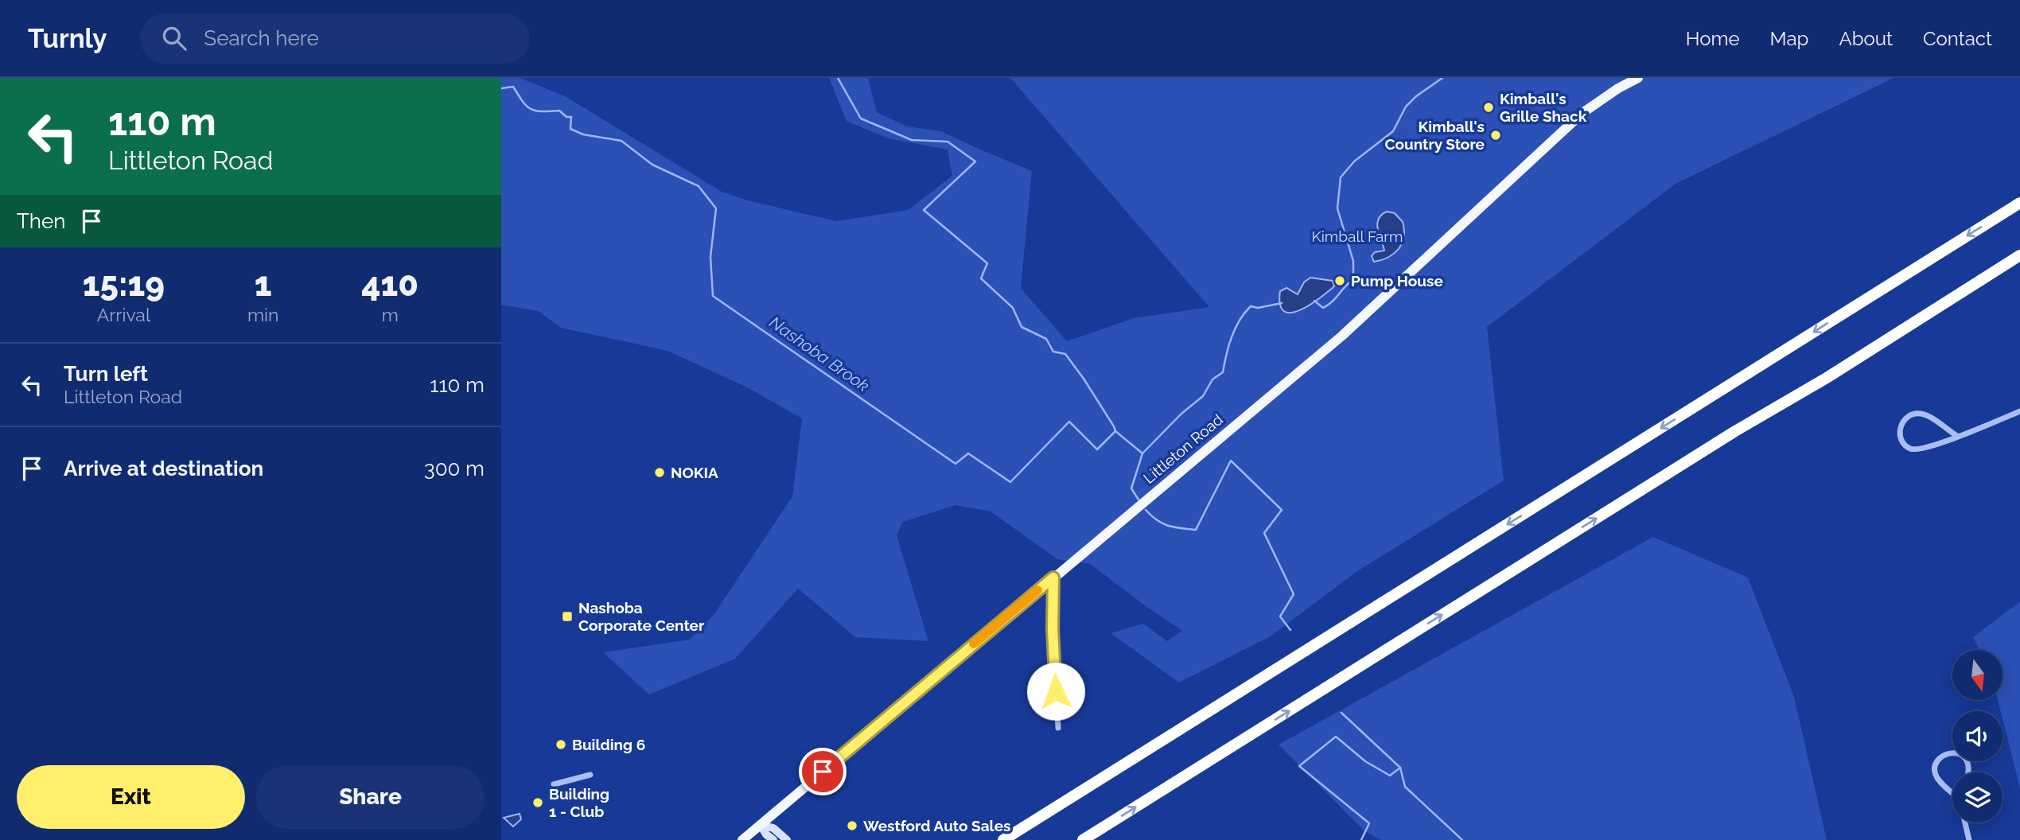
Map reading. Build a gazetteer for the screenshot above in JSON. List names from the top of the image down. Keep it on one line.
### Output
{"streets":{"main road":["Littleton Road"]},"water":["Nashoba Brook"],"parks":["Kimball Farm"],"places":{"other":["Kimball's Grille Shack","Kimball's Country Store","Pump House","NOKIA","Building 6","Building 1 - Club","Westford Auto Sales"],"transit":["Nashoba Corporate Center"]},"north":"bottom","page":{"header":"Turnly","search":"Search here","nav":["Home","Map","About","Contact"],"turn":["110 m","Littleton Road"],"then":"Then","eta":["15:19","Arrival","1","min","410","m"],"list":[{"name":"Turn left","note":"Littleton Road","value":"110 m"},{"name":"Arrive at destination","value":"300 m"}],"buttons":["Exit","Share"]}}
